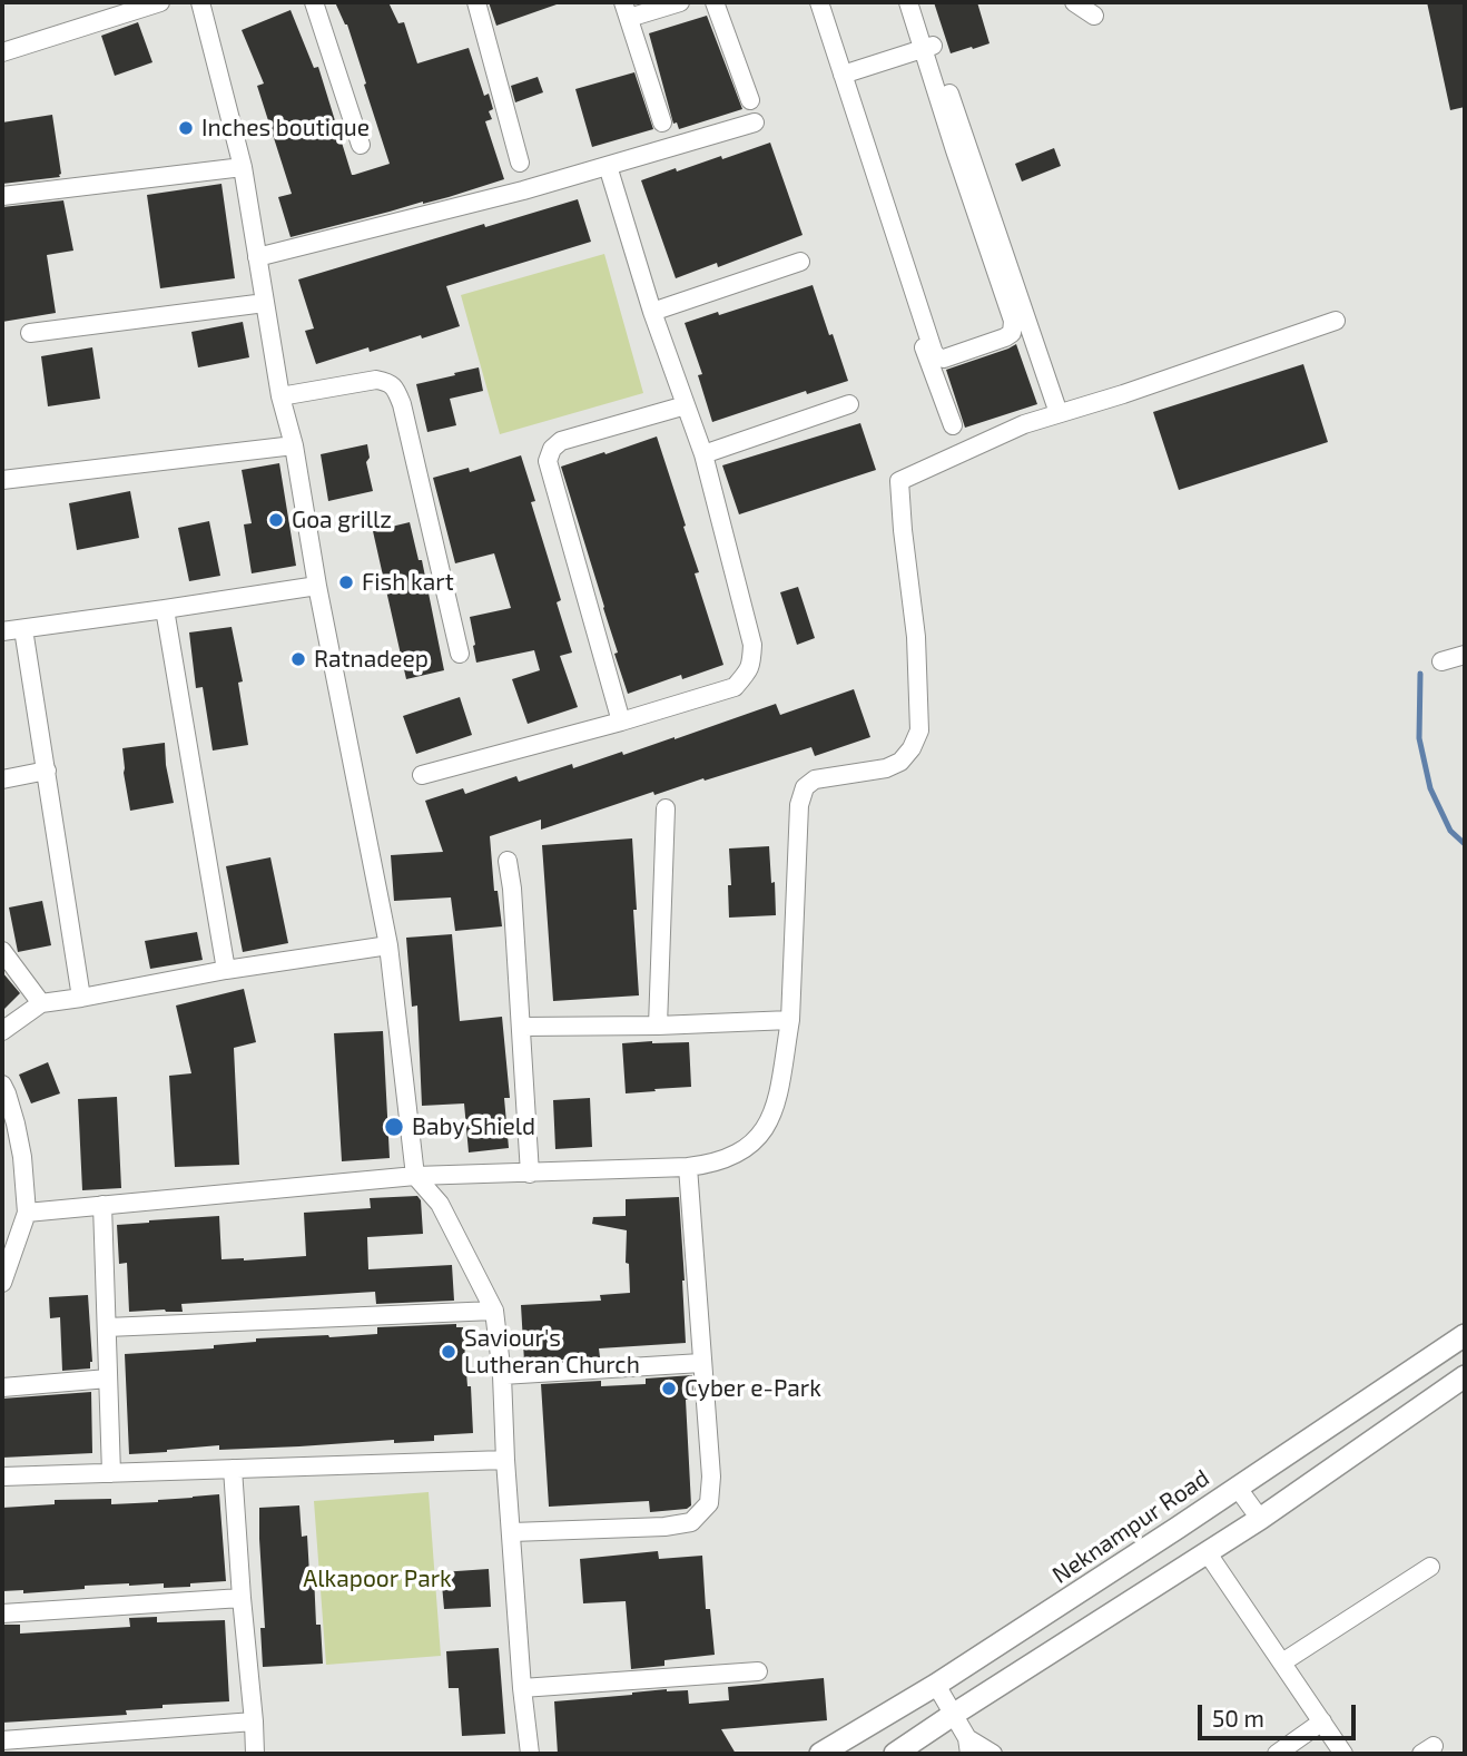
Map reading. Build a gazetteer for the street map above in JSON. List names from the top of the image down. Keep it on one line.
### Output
{"streets":{"street":["Neknampur Road"]},"parks":["Alkapoor Park"],"places":["Inches boutique","Goa grillz","Fish kart","Ratnadeep","Baby Shield","Saviour's Lutheran Church","Cyber e-Park"],"scale_bar":"50 m"}
